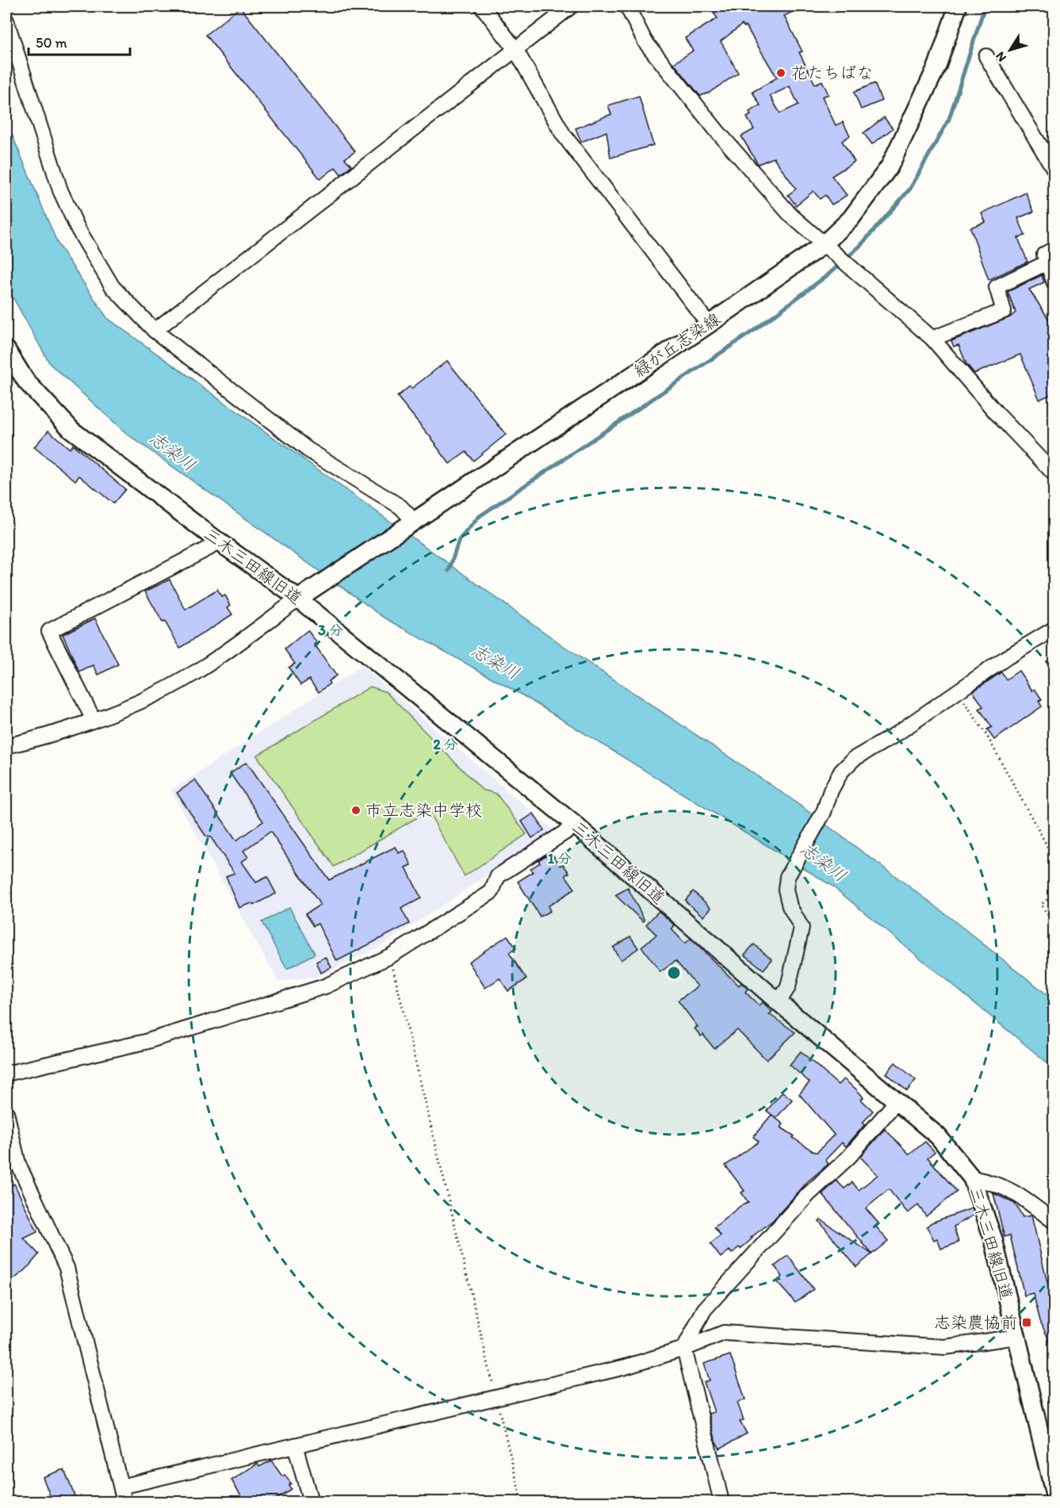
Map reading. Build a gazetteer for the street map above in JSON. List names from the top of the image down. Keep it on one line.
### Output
{"streets":{"street":["緑が丘志染線","三木三田線旧道"]},"crossings":[["緑が丘志染線","三木三田線旧道"]],"water":["志染川"],"places":{"other":["花たちばな","市立志染中学校"],"transit":["志染農協前"]},"scale_bar":"50 m","north":"bottom left","rings":["3 分","2 分","1 分"]}
